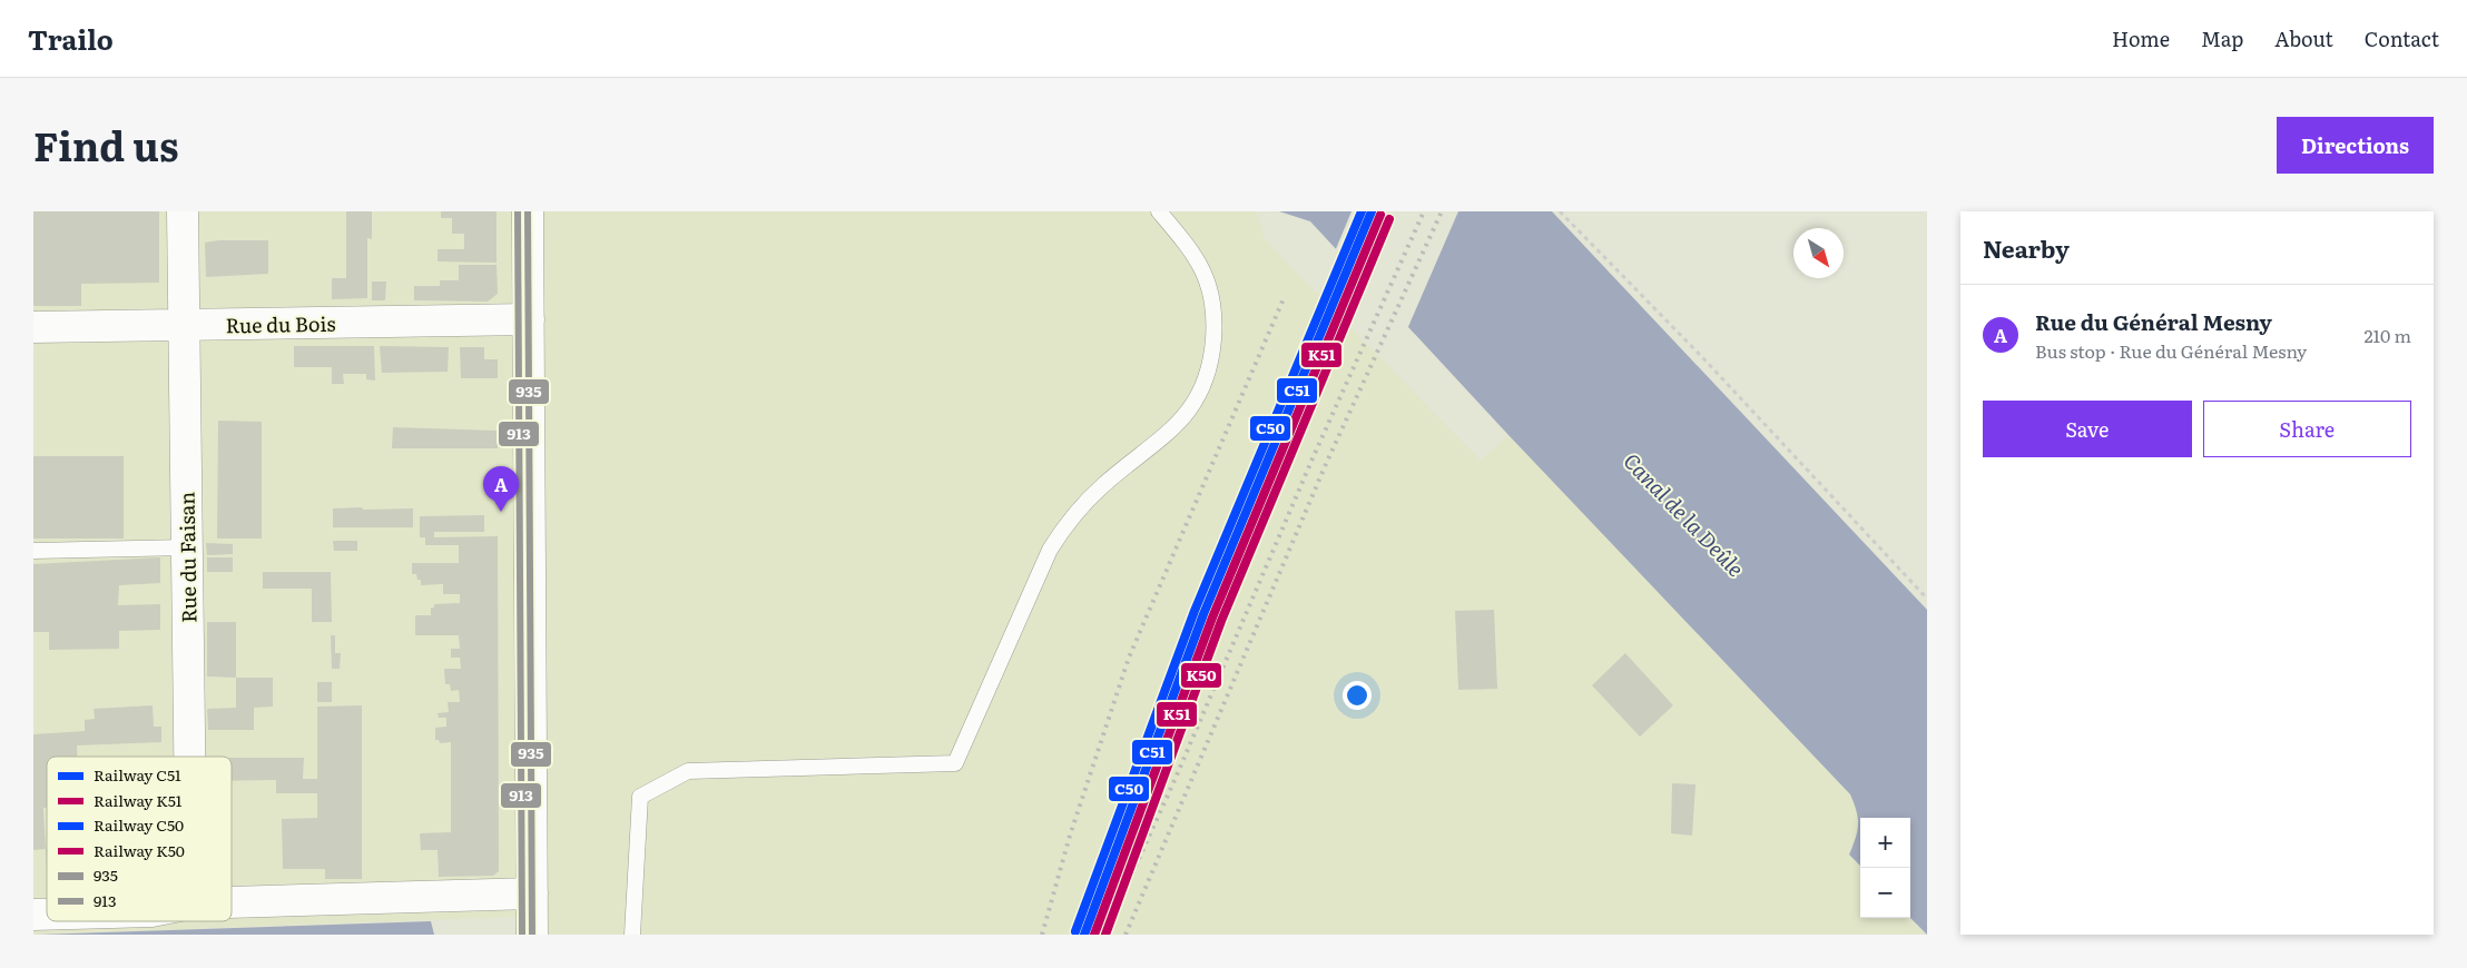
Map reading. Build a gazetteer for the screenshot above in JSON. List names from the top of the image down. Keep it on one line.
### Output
{"streets":{"street":["Rue du Bois","Rue du Faisan"]},"crossings":[["Rue du Bois","Rue du Faisan"]],"water":["Canal de la Deûle"],"lines":["rail line C51","rail line C50","transit line 935","transit line 913","rail line K51","rail line K50"],"legend":["Railway C51","Railway K51","Railway C50","Railway K50","935","913"],"north":"bottom right","page":{"header":"Trailo","nav":["Home","Map","About","Contact"],"title":"Find us","buttons":["Directions",["Save","Share"]],"heading":"Nearby","list":[{"mark":"A","name":"Rue du Général Mesny","note":"Bus stop · Rue du Général Mesny","value":"210 m"}],"pins":"A","map_buttons":["+","−"]}}
